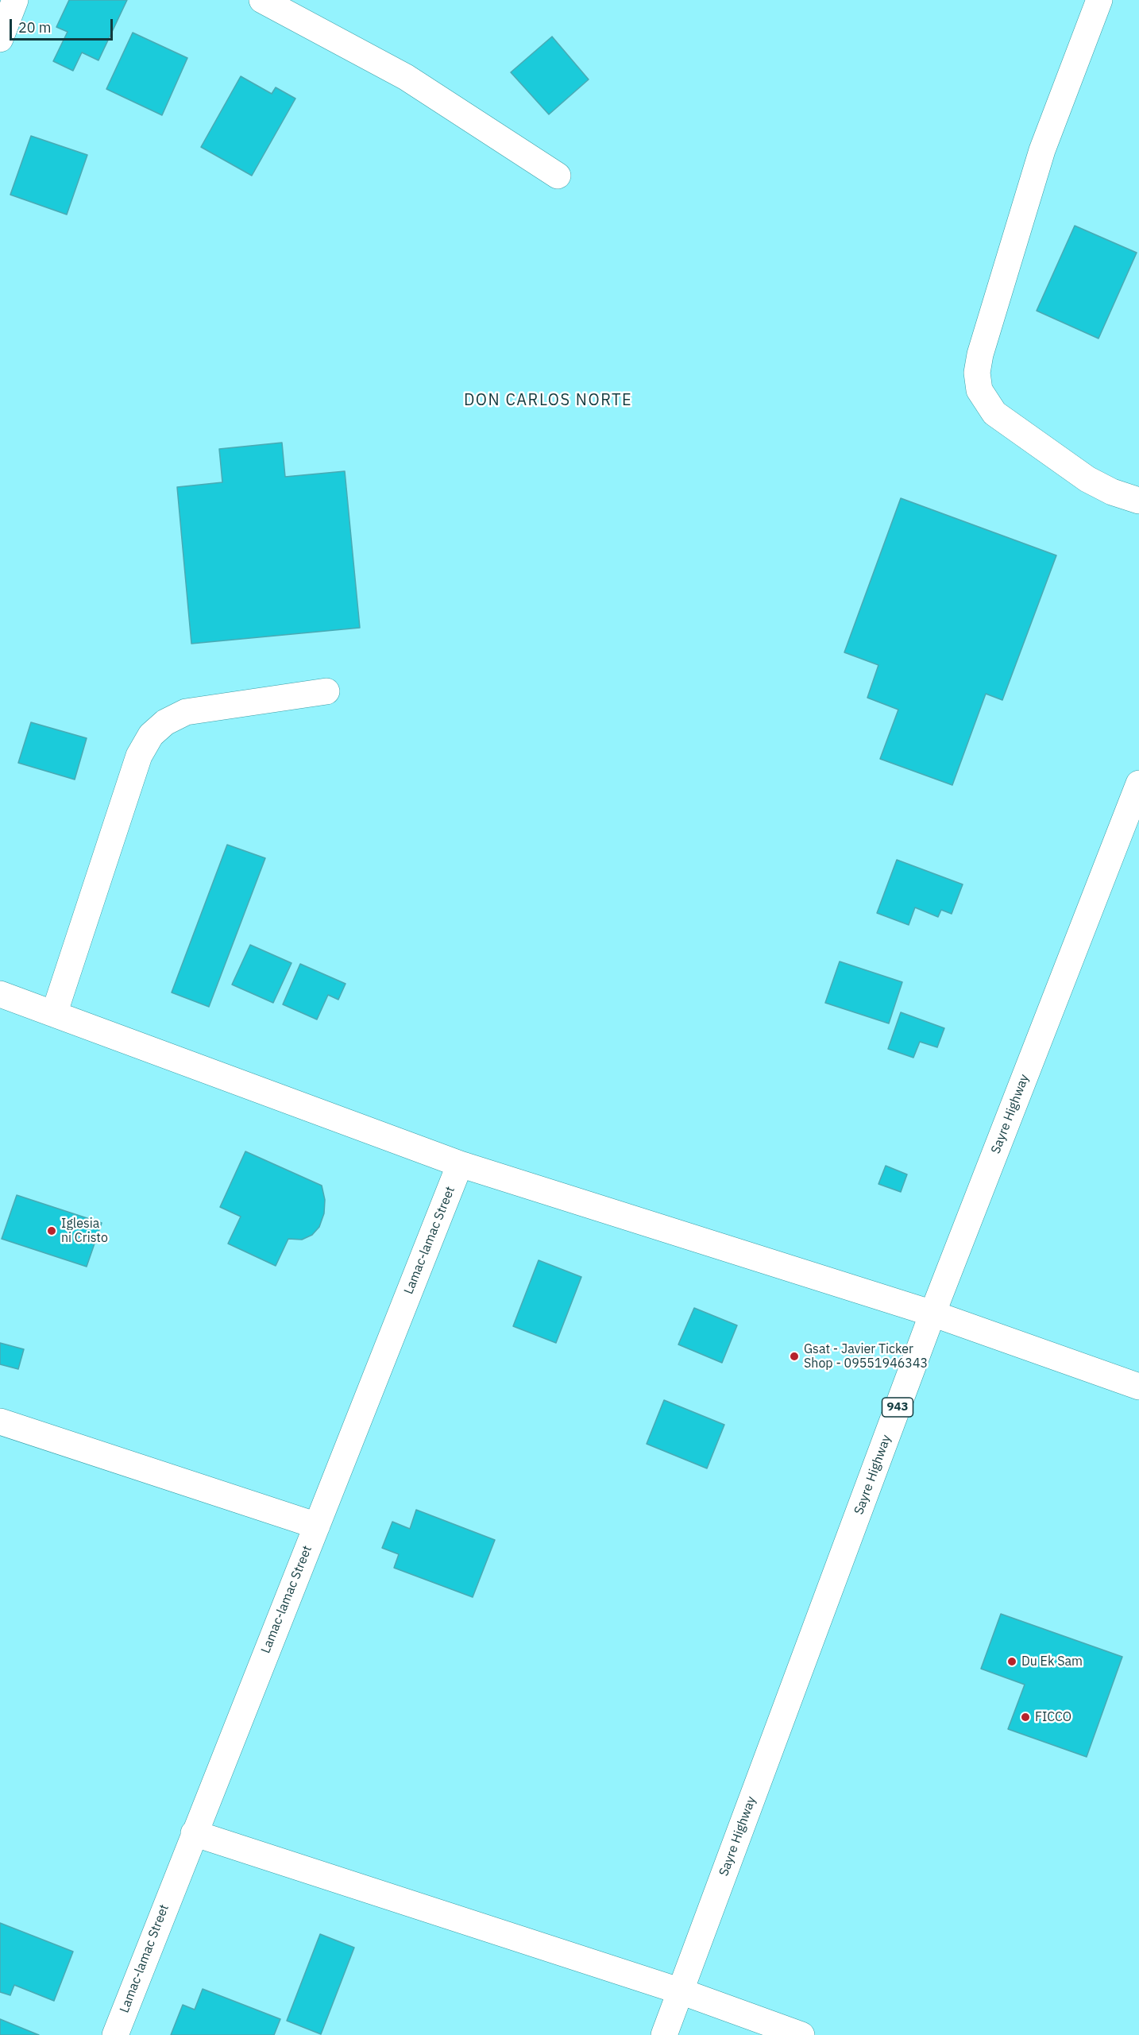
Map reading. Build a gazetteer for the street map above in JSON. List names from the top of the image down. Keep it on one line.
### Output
{"streets":{"main road":["Sayre Highway","Lamac-lamac Street","943"]},"districts":["DON CARLOS NORTE"],"places":["Iglesia ni Cristo","Gsat - Javier Ticker Shop - 09551946343","Du Ek Sam","FICCO"],"scale_bar":"20 m"}
